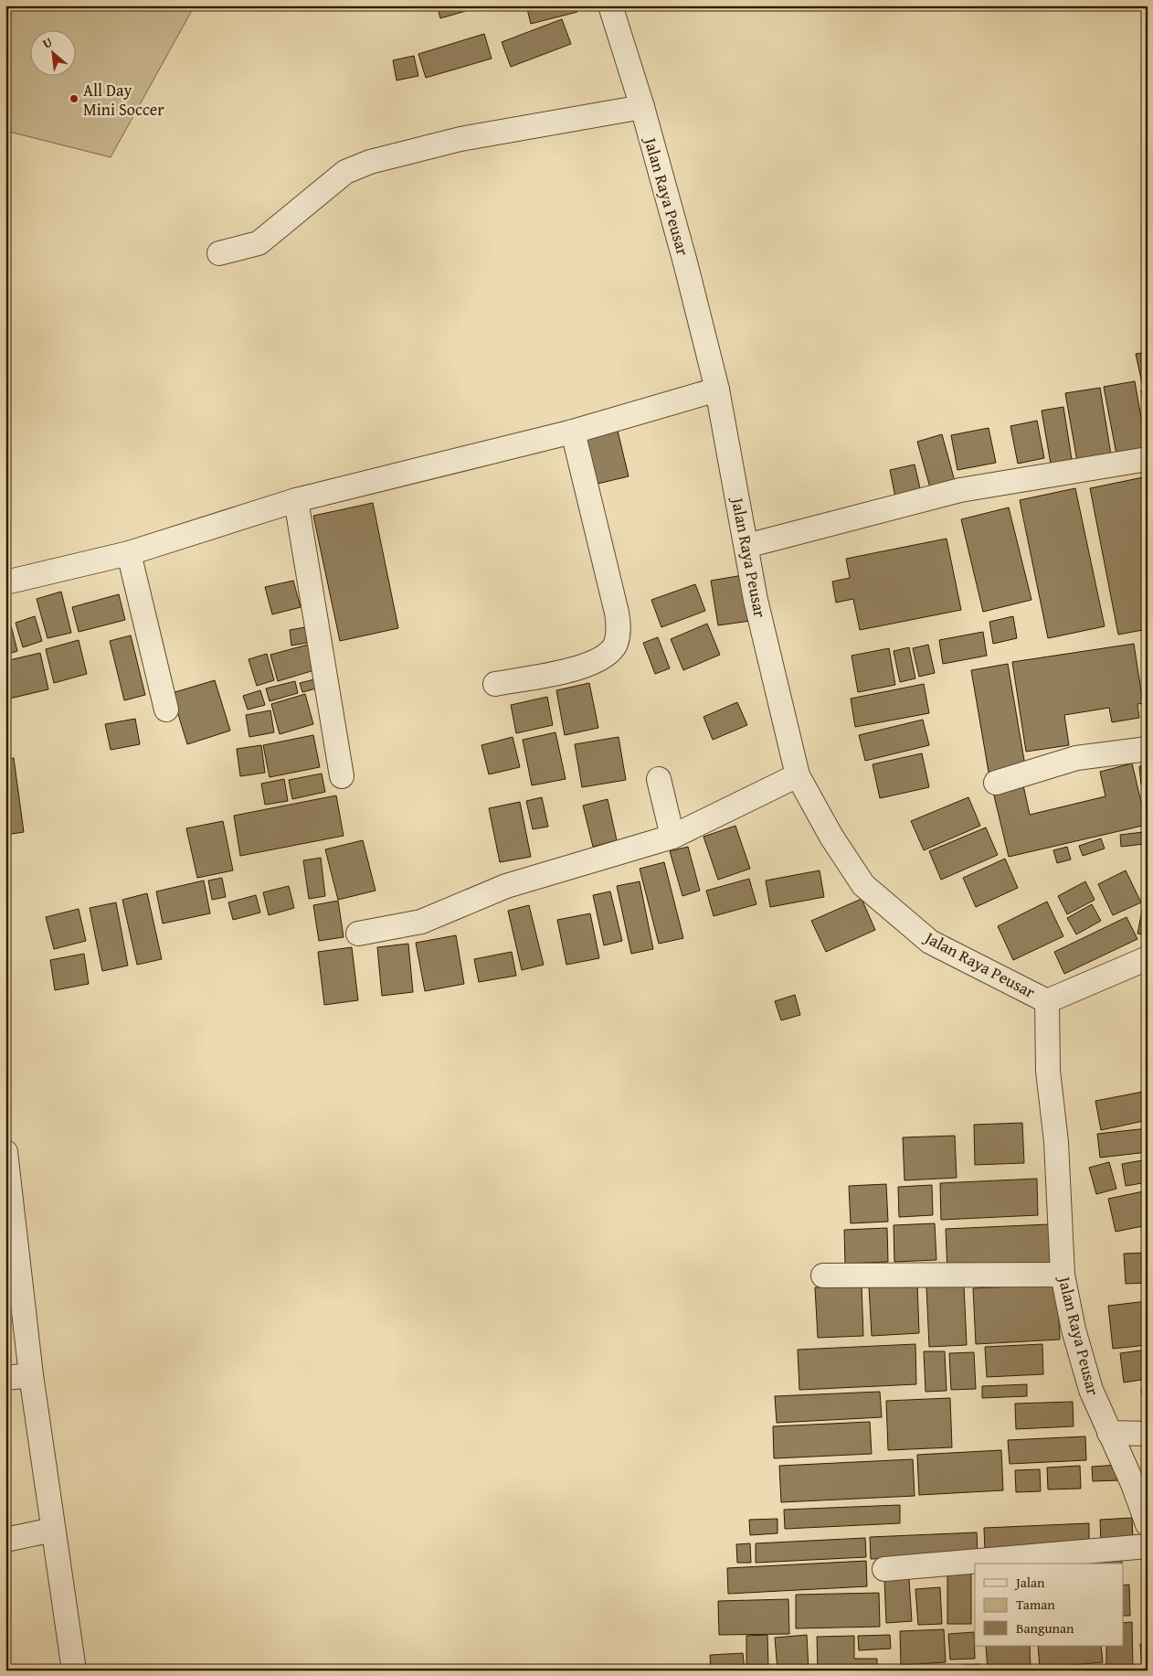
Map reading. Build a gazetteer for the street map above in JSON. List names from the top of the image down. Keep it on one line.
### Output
{"streets":{"street":["Jalan Raya Peusar"]},"places":["All Day Mini Soccer"],"legend":["Jalan","Taman","Bangunan"],"north":"top left"}
